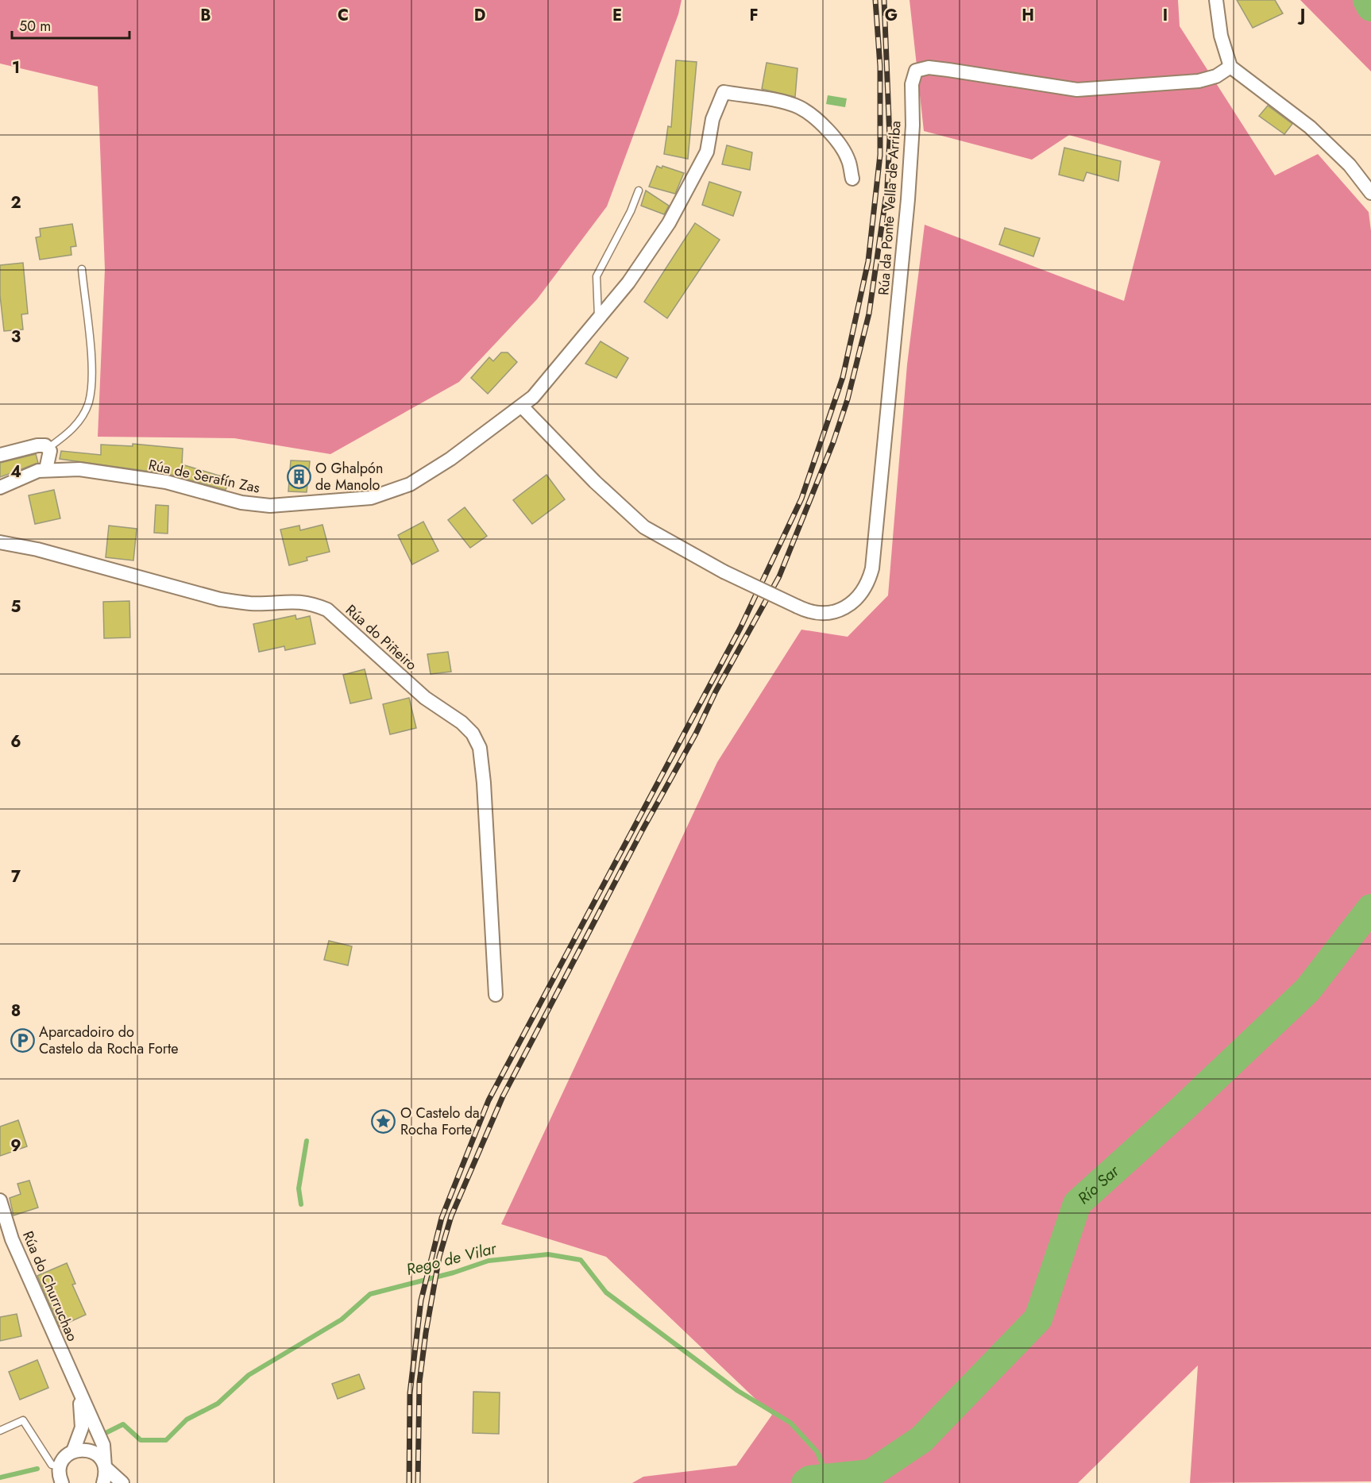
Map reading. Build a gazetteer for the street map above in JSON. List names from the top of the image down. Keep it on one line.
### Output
{"streets":{"street":["Rúa da Ponte Vella de Arriba","Rúa de Serafín Zas","Rúa do Piñeiro","Rúa do Churruchao"]},"crossings":[["Rúa da Ponte Vella de Arriba","Rúa de Serafín Zas"]],"water":["Río Sar","Rego de Vilar"],"places":{"building":["O Ghalpón de Manolo"],"parking":["Aparcadoiro do Castelo da Rocha Forte"],"place":["O Castelo da Rocha Forte"]},"scale_bar":"50 m","grid":{"columns":["B","C","D","E","F","G","H","I","J"],"rows":["1","2","3","4","5","6","7","8","9"]}}
